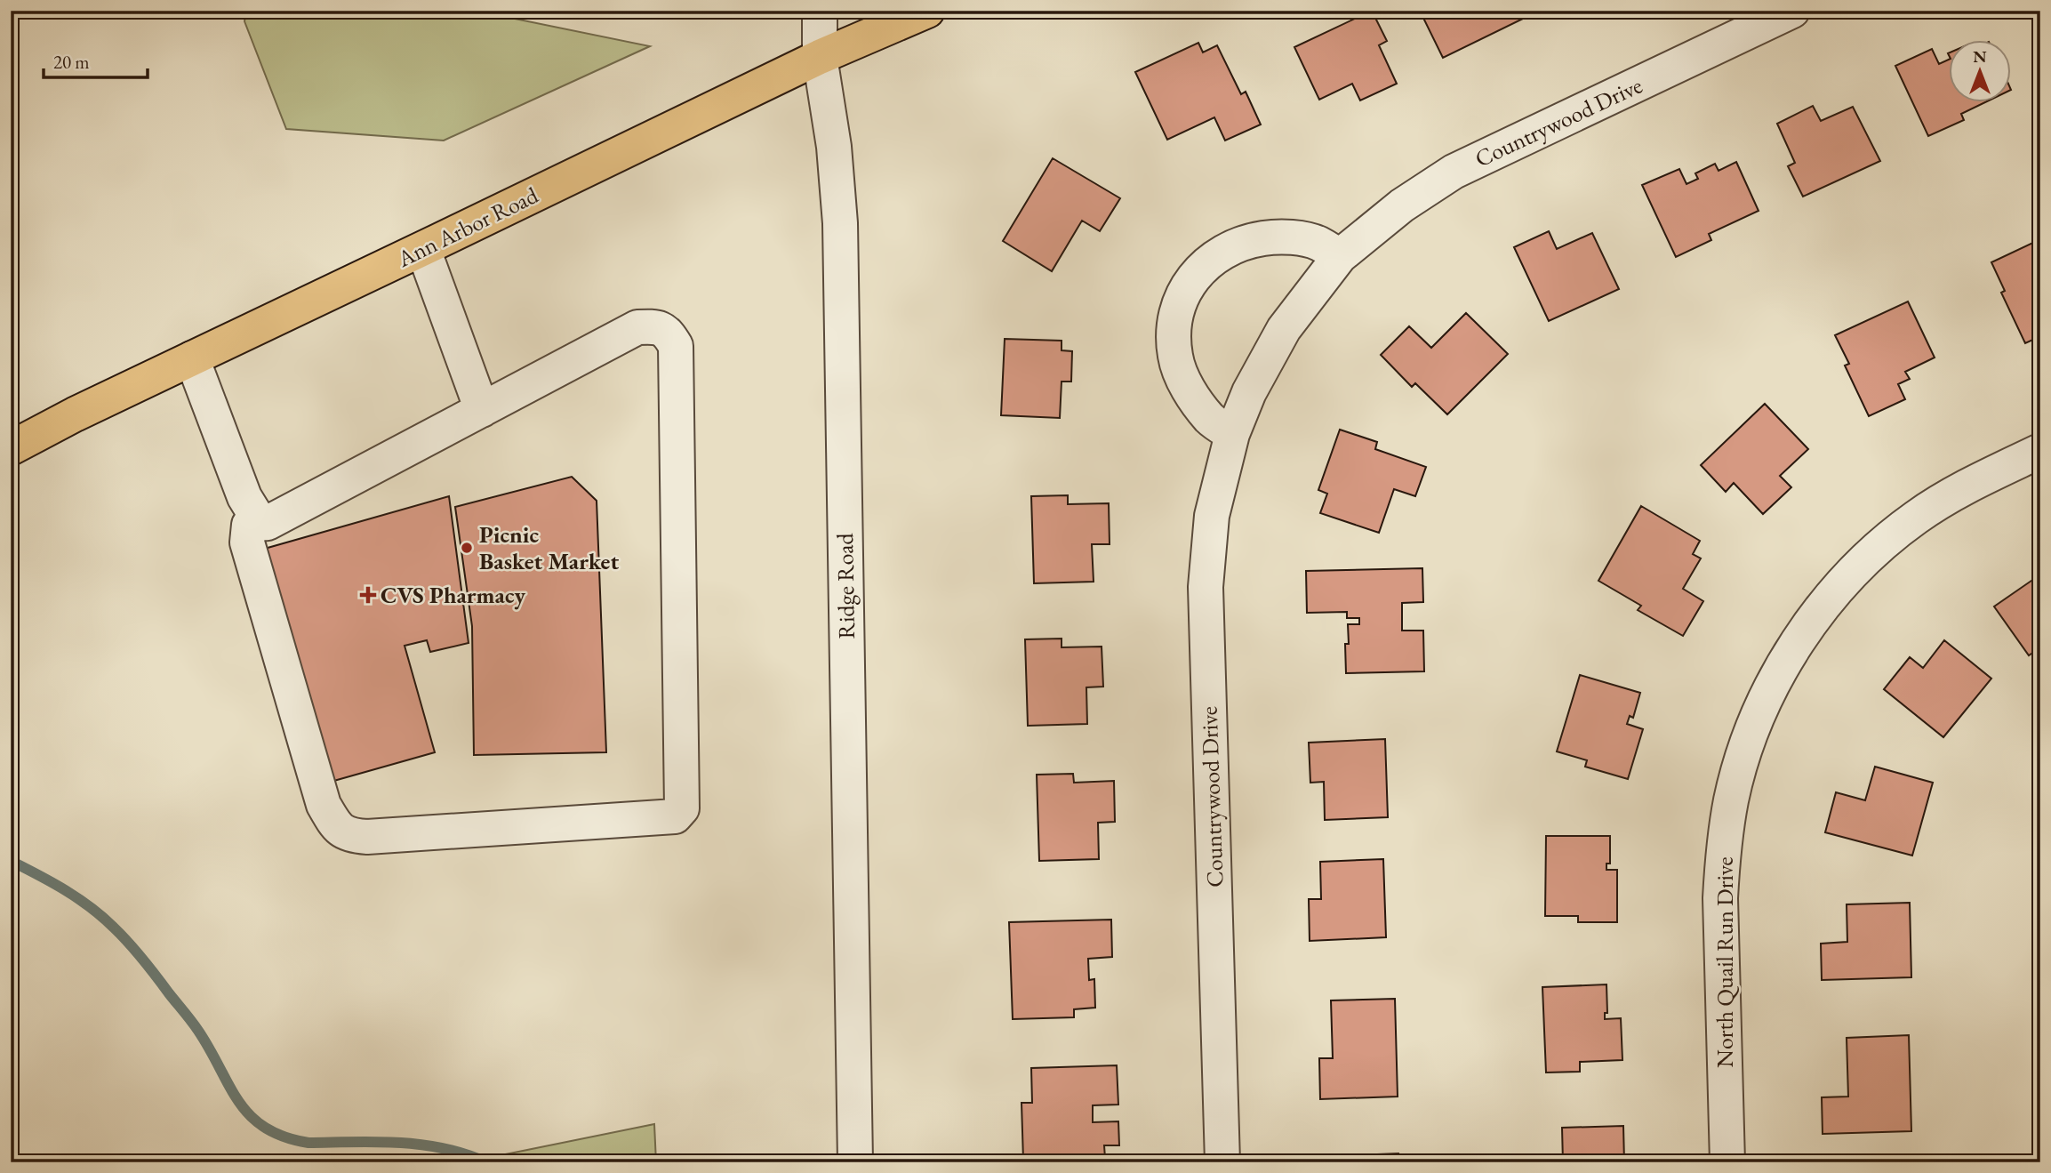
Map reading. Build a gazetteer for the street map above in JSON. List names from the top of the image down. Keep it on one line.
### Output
{"streets":{"main road":["Ann Arbor Road"],"street":["Countrywood Drive","Ridge Road","North Quail Run Drive"]},"crossings":[["Ann Arbor Road","Ridge Road"]],"places":{"other":["Picnic Basket Market"],"health":["CVS Pharmacy"]},"scale_bar":"20 m","north":"top"}
